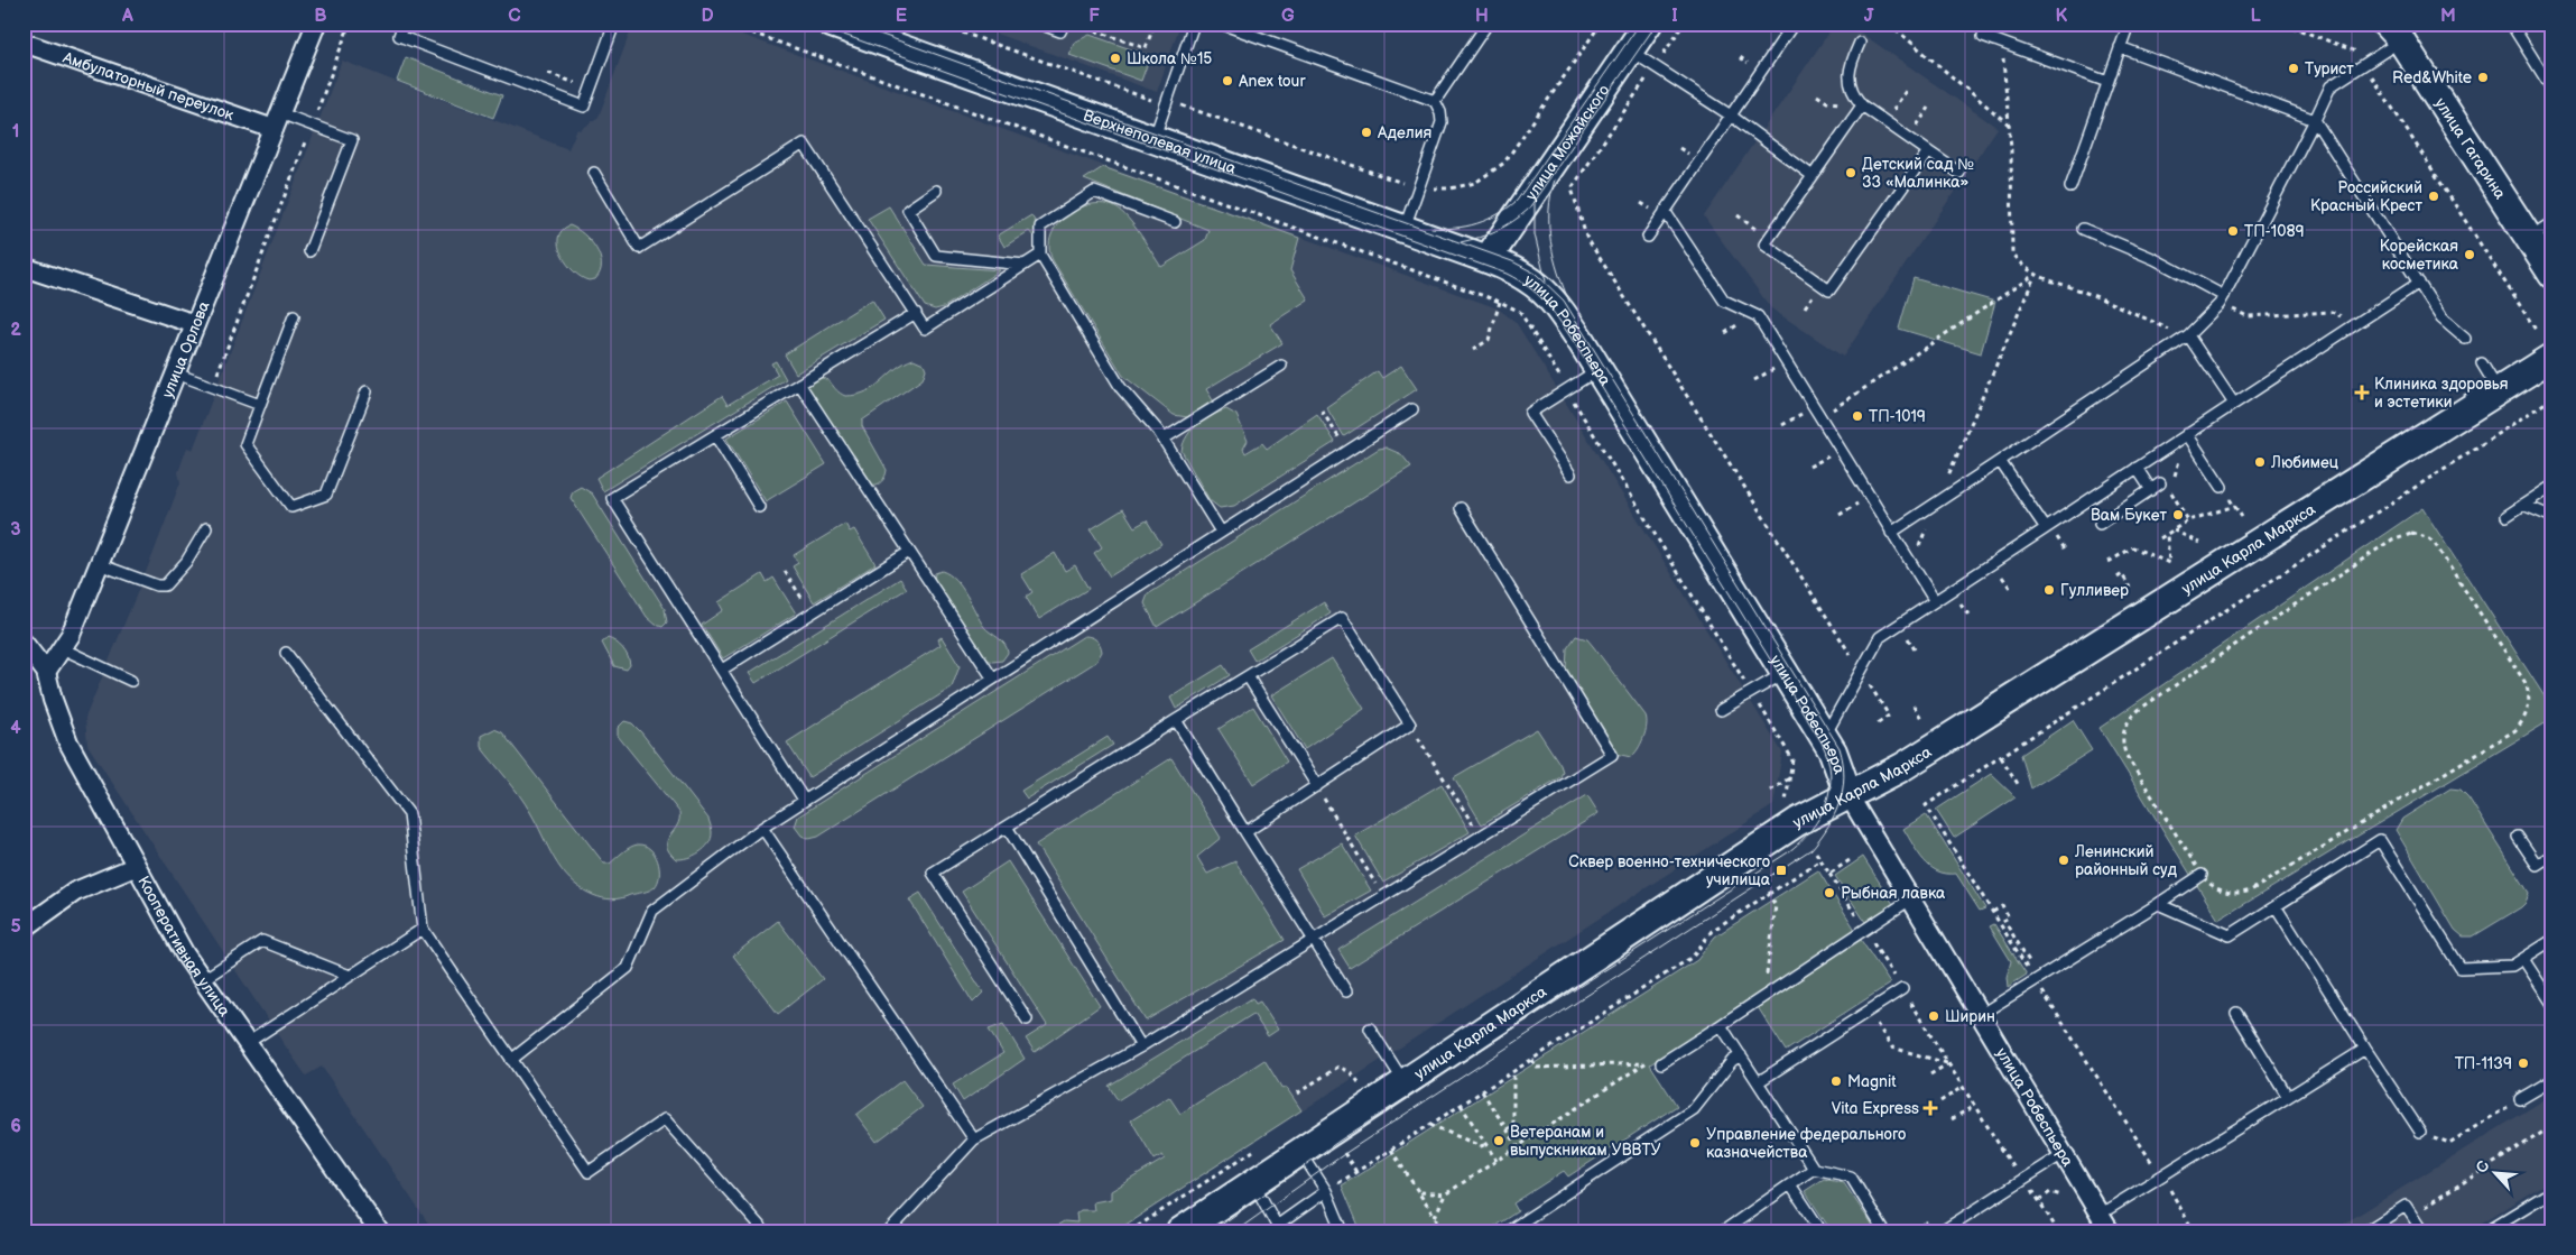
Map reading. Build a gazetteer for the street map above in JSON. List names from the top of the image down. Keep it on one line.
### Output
{"streets":{"main road":["улица Можайского","Верхнеполевая улица","улица Гагарина","улица Робеспьера","улица Карла Маркса"],"street":["Амбулаторный переулок","улица Орлова","Кооперативная улица"]},"crossings":[["Амбулаторный переулок","улица Орлова"],["улица Можайского","Верхнеполевая улица"],["улица Можайского","улица Робеспьера"],["Верхнеполевая улица","улица Робеспьера"],["улица Робеспьера","улица Карла Маркса"],["улица Орлова","Кооперативная улица"]],"places":{"other":["Школа №15","Турист","Red&White","Anex tour","Аделия","Детский сад № 33 «Малинка»","Российский Красный Крест","ТП-1089","Корейская косметика","ТП-1019","Любимец","Вам Букет","Гулливер","Ленинский районный суд","Рыбная лавка","Ширин","ТП-1139","Magnit","Ветеранам и выпускникам УВВТУ","Управление федерального казначейства"],"health":["Клиника здоровья и эстетики","Vita Express"],"transit":["Сквер военно-технического училища"]},"north":"top left","grid":{"columns":["A","B","C","D","E","F","G","H","I","J","K","L","M"],"rows":["1","2","3","4","5","6"]}}
